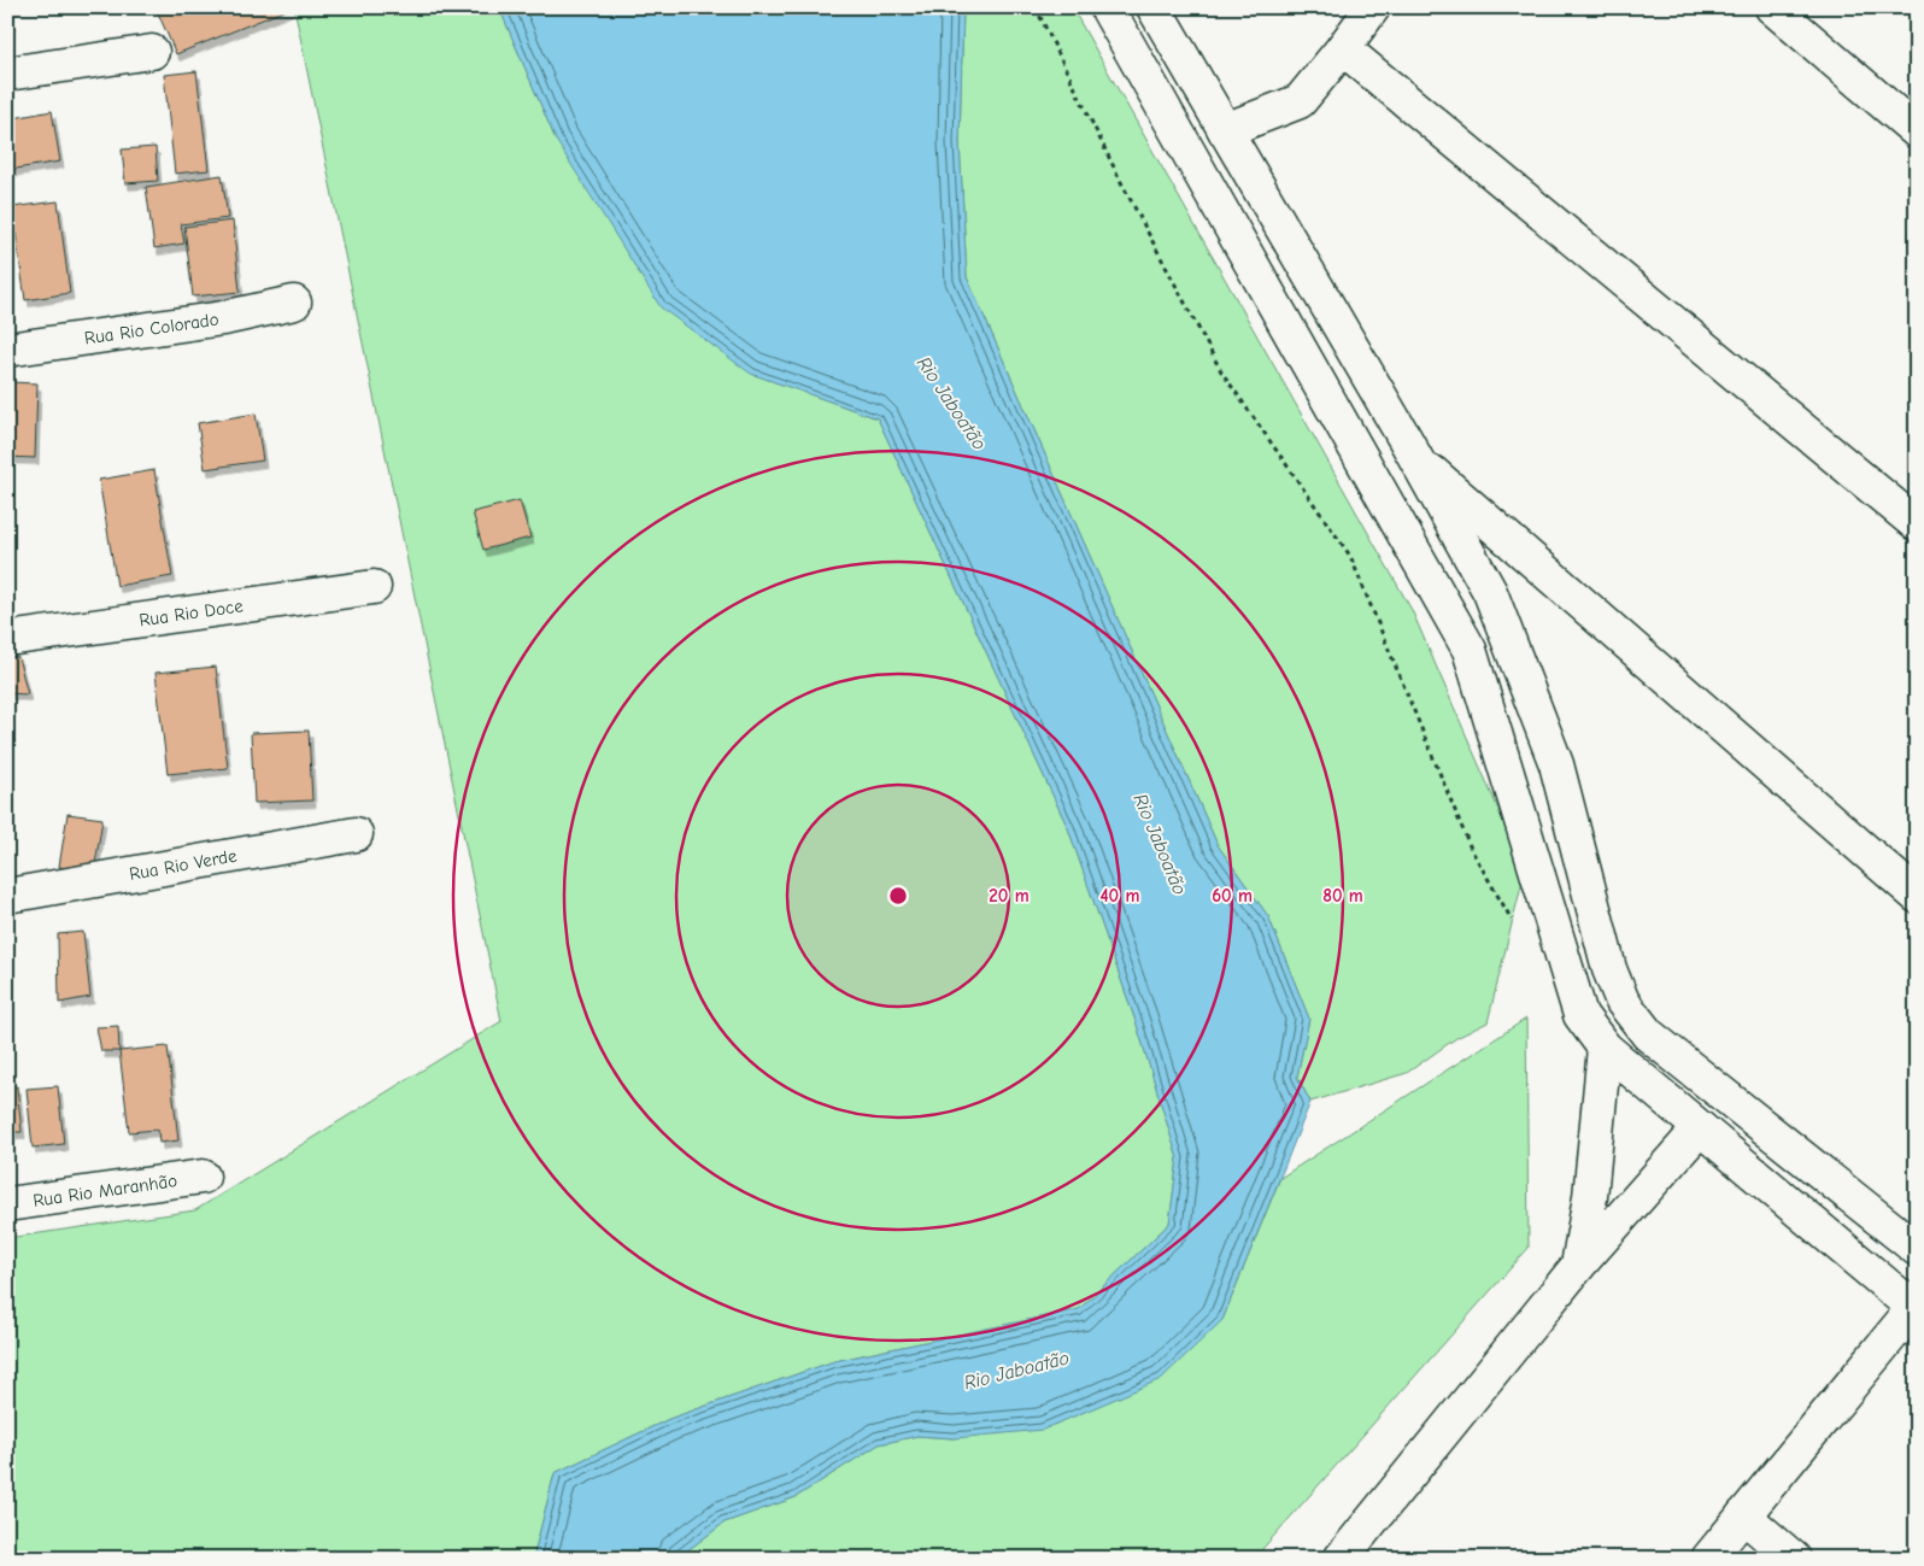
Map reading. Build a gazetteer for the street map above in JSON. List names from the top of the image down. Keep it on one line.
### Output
{"streets":{"street":["Rua Rio Colorado","Rua Rio Doce","Rua Rio Verde","Rua Rio Maranhão"]},"water":["Rio Jaboatão"],"rings":["20 m","40 m","60 m","80 m"]}
